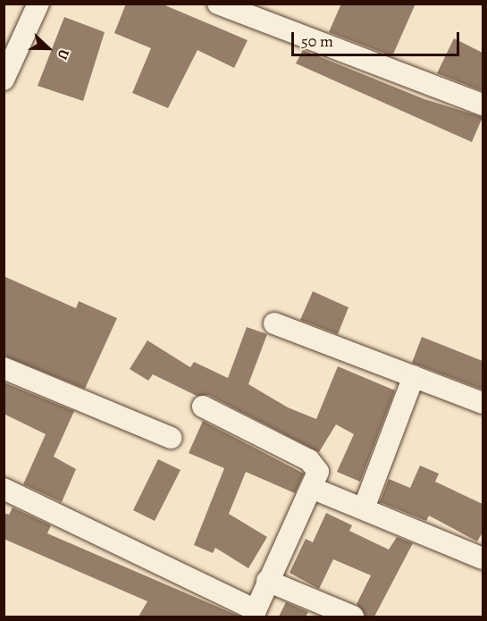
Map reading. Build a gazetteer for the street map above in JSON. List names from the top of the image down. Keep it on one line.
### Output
{"scale_bar":"50 m","north":"right"}
